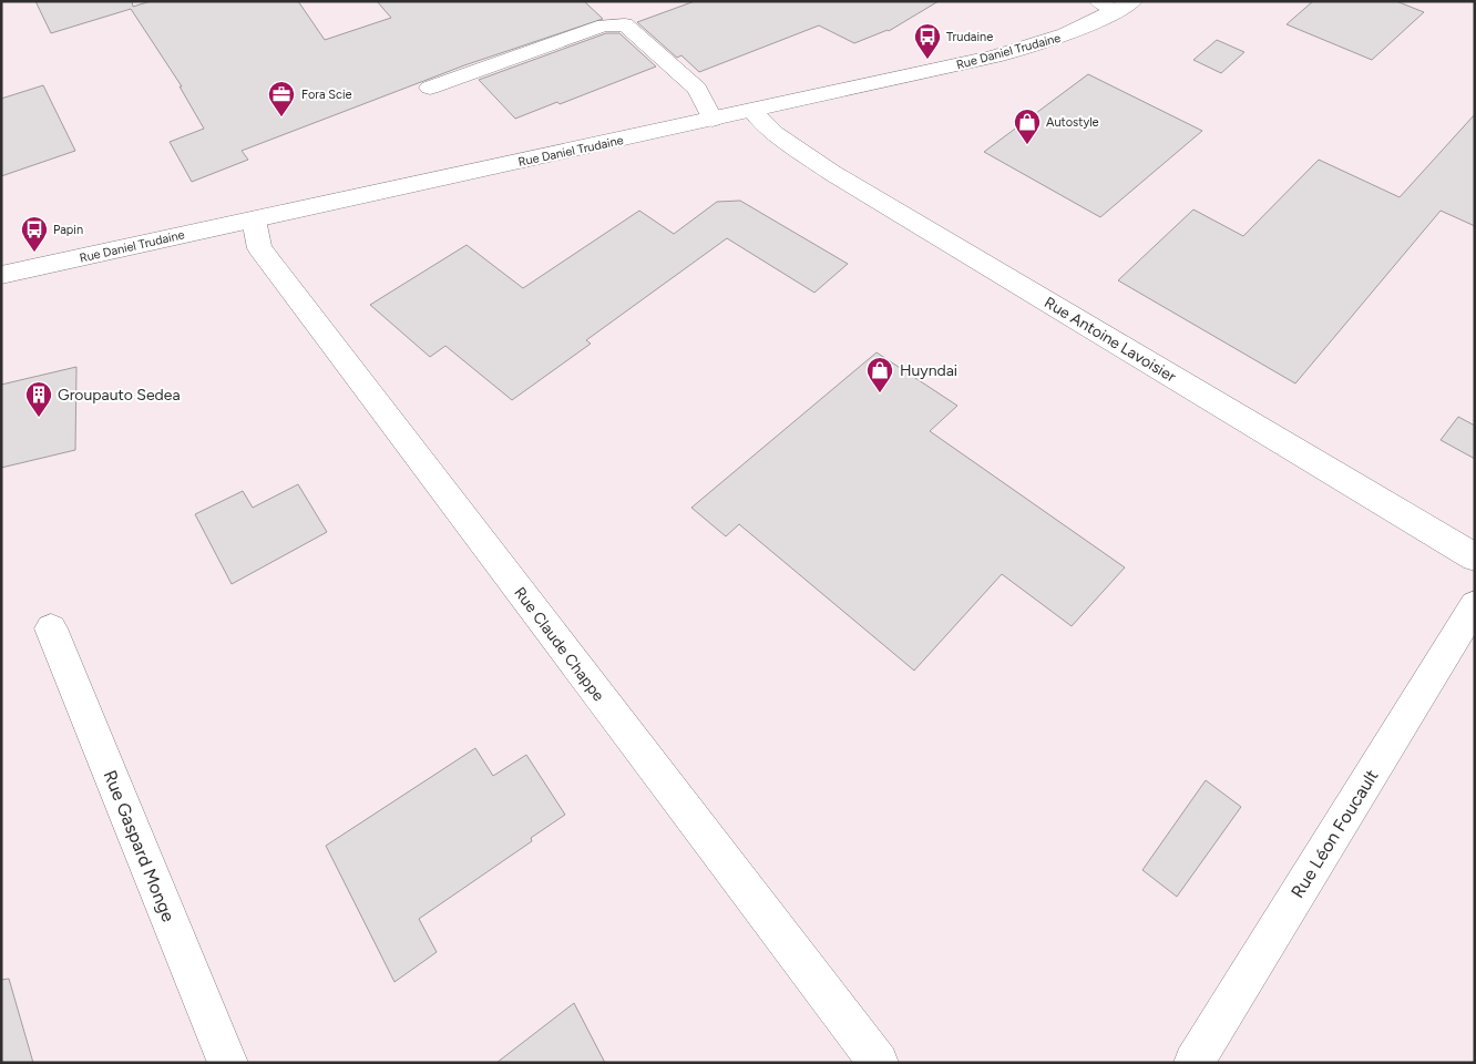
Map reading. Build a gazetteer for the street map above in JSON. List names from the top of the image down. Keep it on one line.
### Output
{"streets":{"street":["Rue Daniel Trudaine","Rue Antoine Lavoisier","Rue Claude Chappe","Rue Léon Foucault","Rue Gaspard Monge"]},"crossings":[["Rue Daniel Trudaine","Rue Antoine Lavoisier"],["Rue Daniel Trudaine","Rue Claude Chappe"]],"places":{"bus stop":["Trudaine","Papin"],"office":["Fora Scie"],"shop":["Autostyle","Huyndai"],"building":["Groupauto Sedea"]}}
